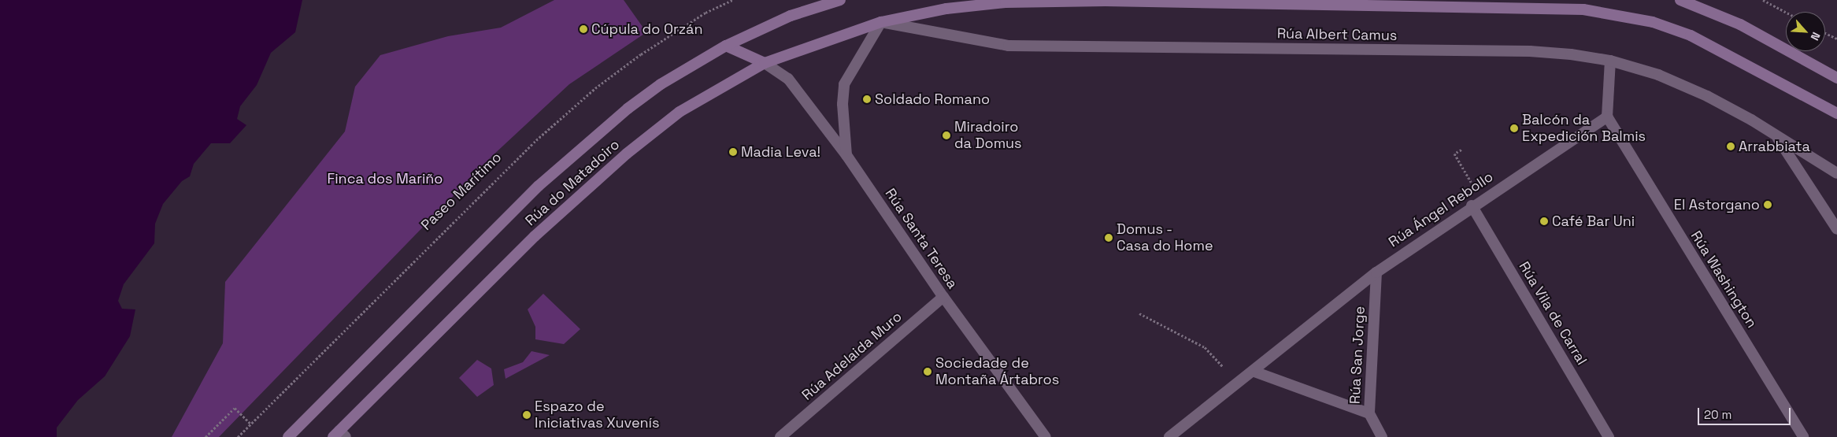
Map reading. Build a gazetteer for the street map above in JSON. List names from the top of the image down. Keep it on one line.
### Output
{"streets":{"main road":["Rúa do Matadoiro"],"street":["Rúa Albert Camus","Rúa Ángel Rebollo","Rúa Santa Teresa","Rúa Washington","Rúa Vila de Carral","Rúa San Jorge","Rúa Adelaida Muro"],"path":["Paseo Marítimo"]},"crossings":[["Rúa Albert Camus","Rúa do Matadoiro"],["Rúa do Matadoiro","Rúa Santa Teresa"],["Rúa Ángel Rebollo","Rúa Washington"],["Rúa Ángel Rebollo","Rúa Vila de Carral"],["Rúa Ángel Rebollo","Rúa San Jorge"],["Rúa Santa Teresa","Rúa Adelaida Muro"]],"parks":["Finca dos Mariño"],"places":["Cúpula do Orzán","Soldado Romano","Balcón da Expedición Balmis","Miradoiro da Domus","Arrabbiata","Madia Leva!","El Astorgano","Café Bar Uni","Domus - Casa do Home","Sociedade de Montaña Ártabros","Espazo de Iniciativas Xuvenís"],"scale_bar":"20 m","north":"bottom right"}
